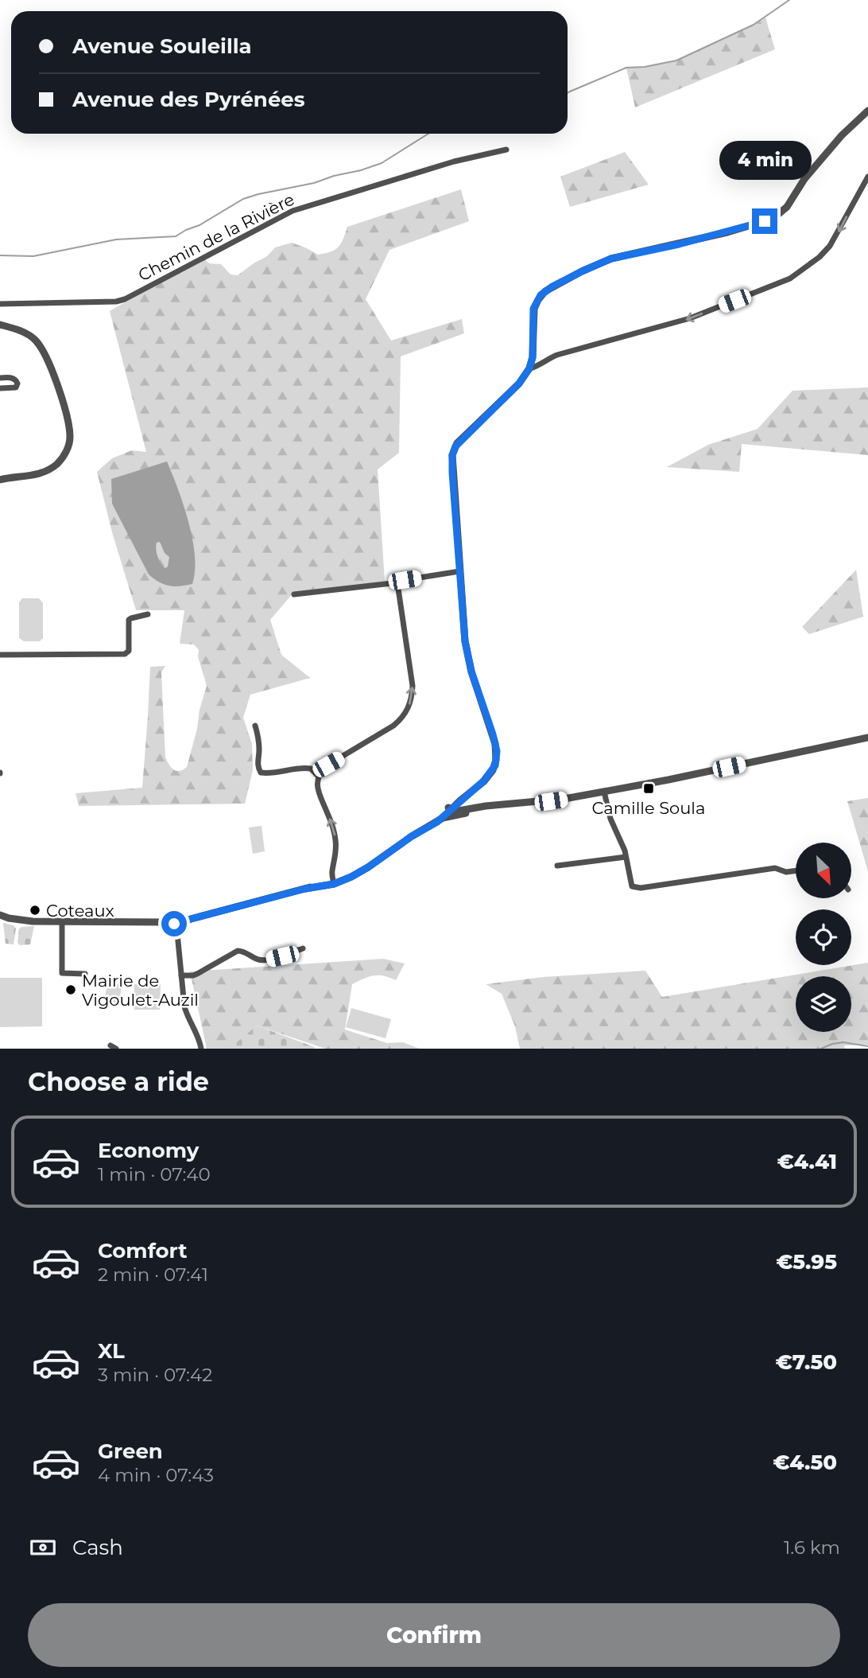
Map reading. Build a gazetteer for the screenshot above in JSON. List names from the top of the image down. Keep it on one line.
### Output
{"streets":{"street":["Chemin de la Rivière"]},"places":{"transit":["Camille Soula"],"other":["Coteaux","Mairie de Vigoulet-Auzil"]},"north":"bottom right","page":{"banner":["Avenue Souleilla","Avenue des Pyrénées"],"bubble":"4 min","heading":"Choose a ride","list":[{"name":"Economy","note":"1 min · 07:40","value":"€4.41"},{"name":"Comfort","note":"2 min · 07:41","value":"€5.95"},{"name":"XL","note":"3 min · 07:42","value":"€7.50"},{"name":"Green","note":"4 min · 07:43","value":"€4.50"}],"pay":["Cash","1.6 km"],"buttons":"Confirm"}}
